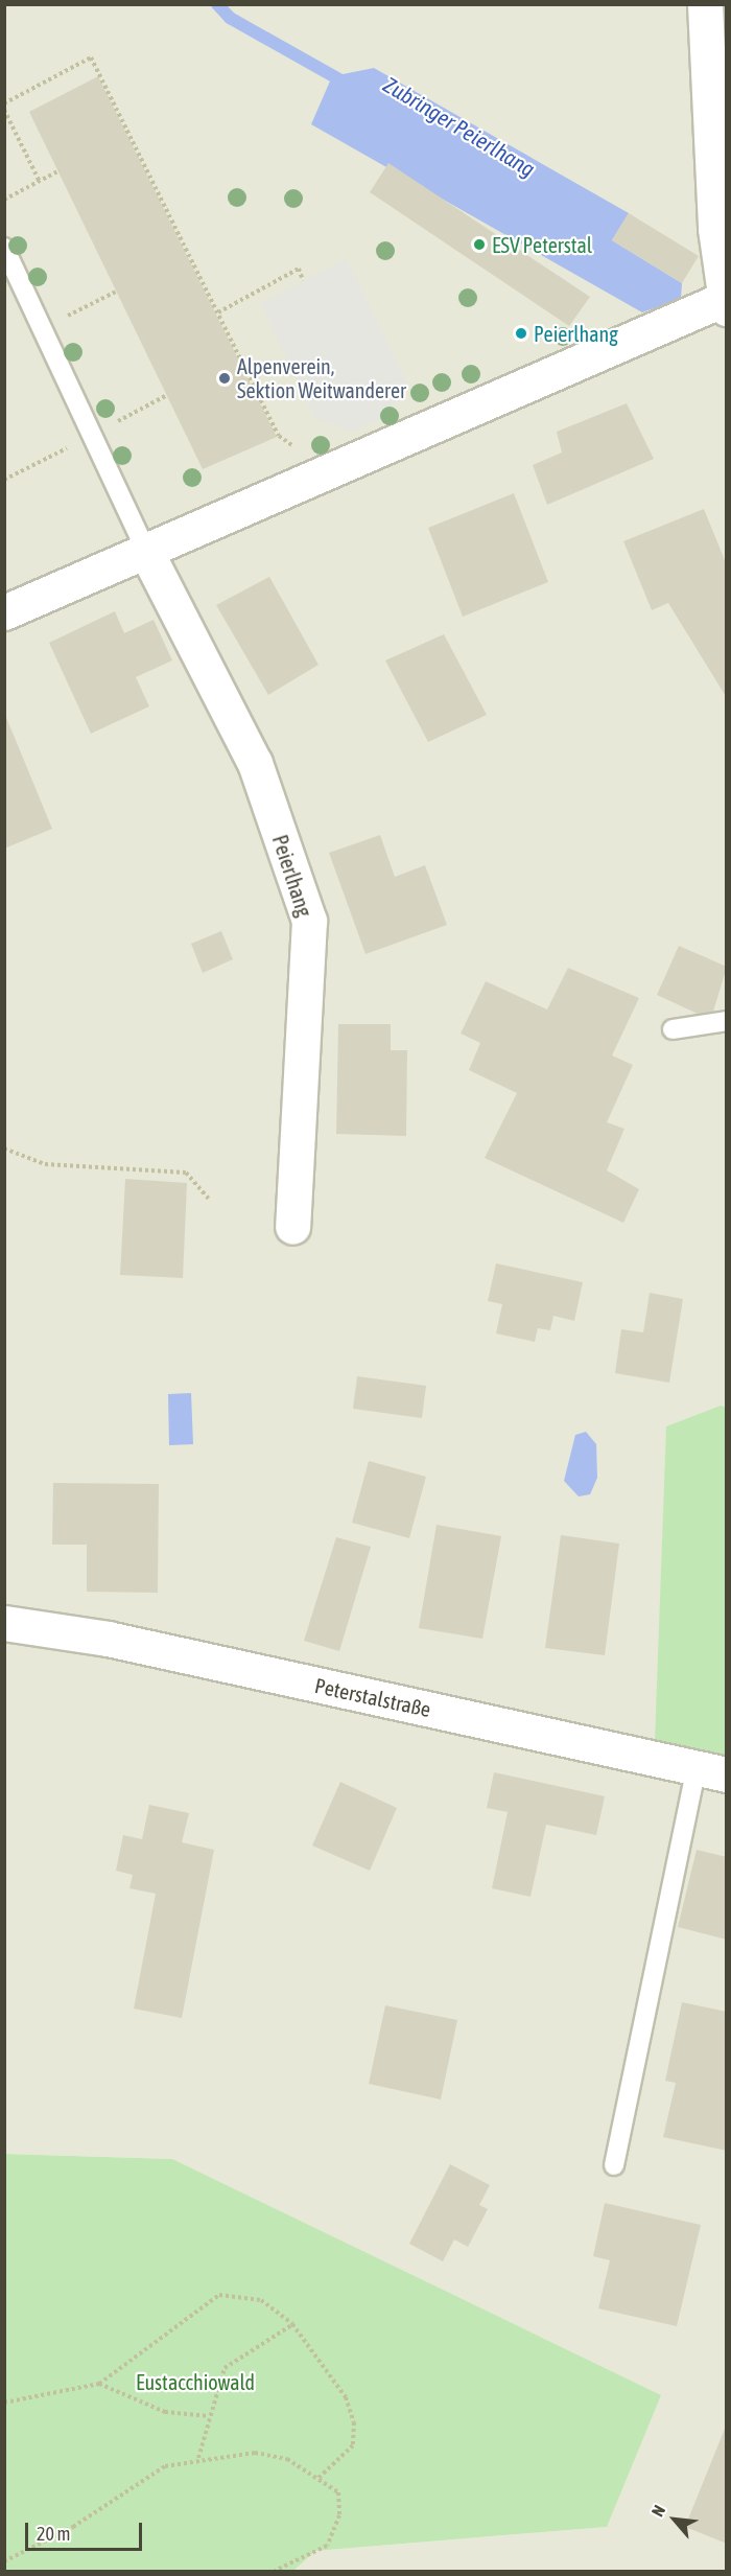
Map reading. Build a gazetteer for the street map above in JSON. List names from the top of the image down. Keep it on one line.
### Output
{"streets":{"street":["Peierlhang","Peterstalstraße"]},"water":["Zubringer Peierlhang"],"parks":["Eustacchiowald"],"places":["ESV Peterstal","Peierlhang","Alpenverein, Sektion Weitwanderer"],"scale_bar":"20 m","north":"top left"}
